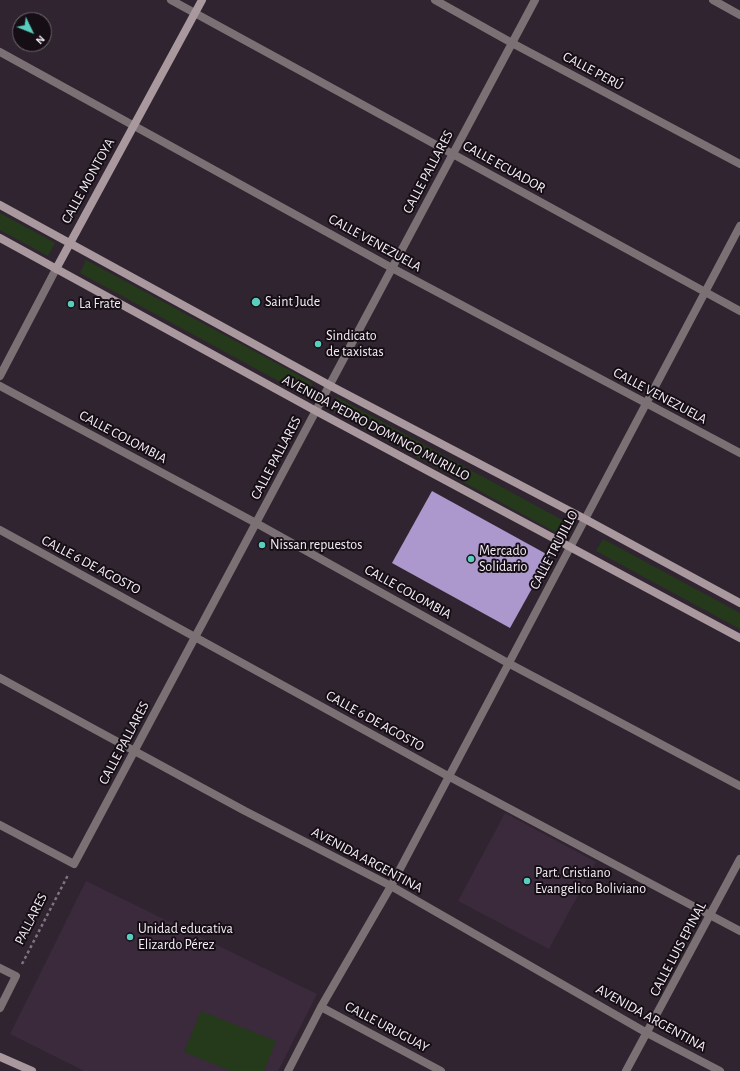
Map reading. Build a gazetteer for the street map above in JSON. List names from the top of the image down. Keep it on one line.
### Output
{"streets":{"main road":["CALLE MONTOYA","AVENIDA PEDRO DOMINGO MURILLO"],"street":["CALLE PERÚ","CALLE ECUADOR","CALLE PALLARES","CALLE VENEZUELA","CALLE COLOMBIA","CALLE TRUJILLO","CALLE 6 DE AGOSTO","AVENIDA ARGENTINA","CALLE LUIS EPINAL","CALLE URUGUAY"],"path":["PALLARES"]},"crossings":[["CALLE PERÚ","CALLE PALLARES"],["CALLE ECUADOR","CALLE PALLARES"],["CALLE ECUADOR","CALLE MONTOYA"],["CALLE ECUADOR","CALLE TRUJILLO"],["CALLE PALLARES","CALLE VENEZUELA"],["CALLE PALLARES","AVENIDA PEDRO DOMINGO MURILLO"],["CALLE PALLARES","CALLE COLOMBIA"],["CALLE PALLARES","CALLE 6 DE AGOSTO"],["CALLE PALLARES","AVENIDA ARGENTINA"],["CALLE PALLARES","PALLARES"],["CALLE MONTOYA","CALLE VENEZUELA"],["CALLE MONTOYA","AVENIDA PEDRO DOMINGO MURILLO"],["CALLE VENEZUELA","CALLE TRUJILLO"],["AVENIDA PEDRO DOMINGO MURILLO","CALLE TRUJILLO"],["CALLE COLOMBIA","CALLE TRUJILLO"],["CALLE TRUJILLO","CALLE 6 DE AGOSTO"],["CALLE TRUJILLO","AVENIDA ARGENTINA"],["CALLE TRUJILLO","CALLE URUGUAY"],["CALLE 6 DE AGOSTO","CALLE LUIS EPINAL"],["AVENIDA ARGENTINA","CALLE LUIS EPINAL"]],"places":["Saint Jude","La Frate","Sindicato de taxistas","Nissan repuestos","Mercado Solidario","Part. Cristiano Evangelico Boliviano","Unidad educativa Elizardo Pérez"],"north":"bottom right"}
